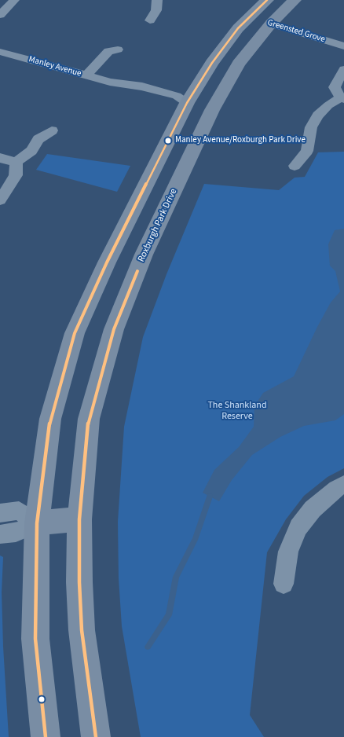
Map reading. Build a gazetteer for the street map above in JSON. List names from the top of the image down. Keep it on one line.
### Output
{"streets":{"street":["Greensted Grove","Manley Avenue","Roxburgh Park Drive"]},"crossings":[["Greensted Grove","Roxburgh Park Drive"],["Manley Avenue","Roxburgh Park Drive"]],"parks":["The Shankland Reserve"],"places":["Manley Avenue/Roxburgh Park Drive"]}
